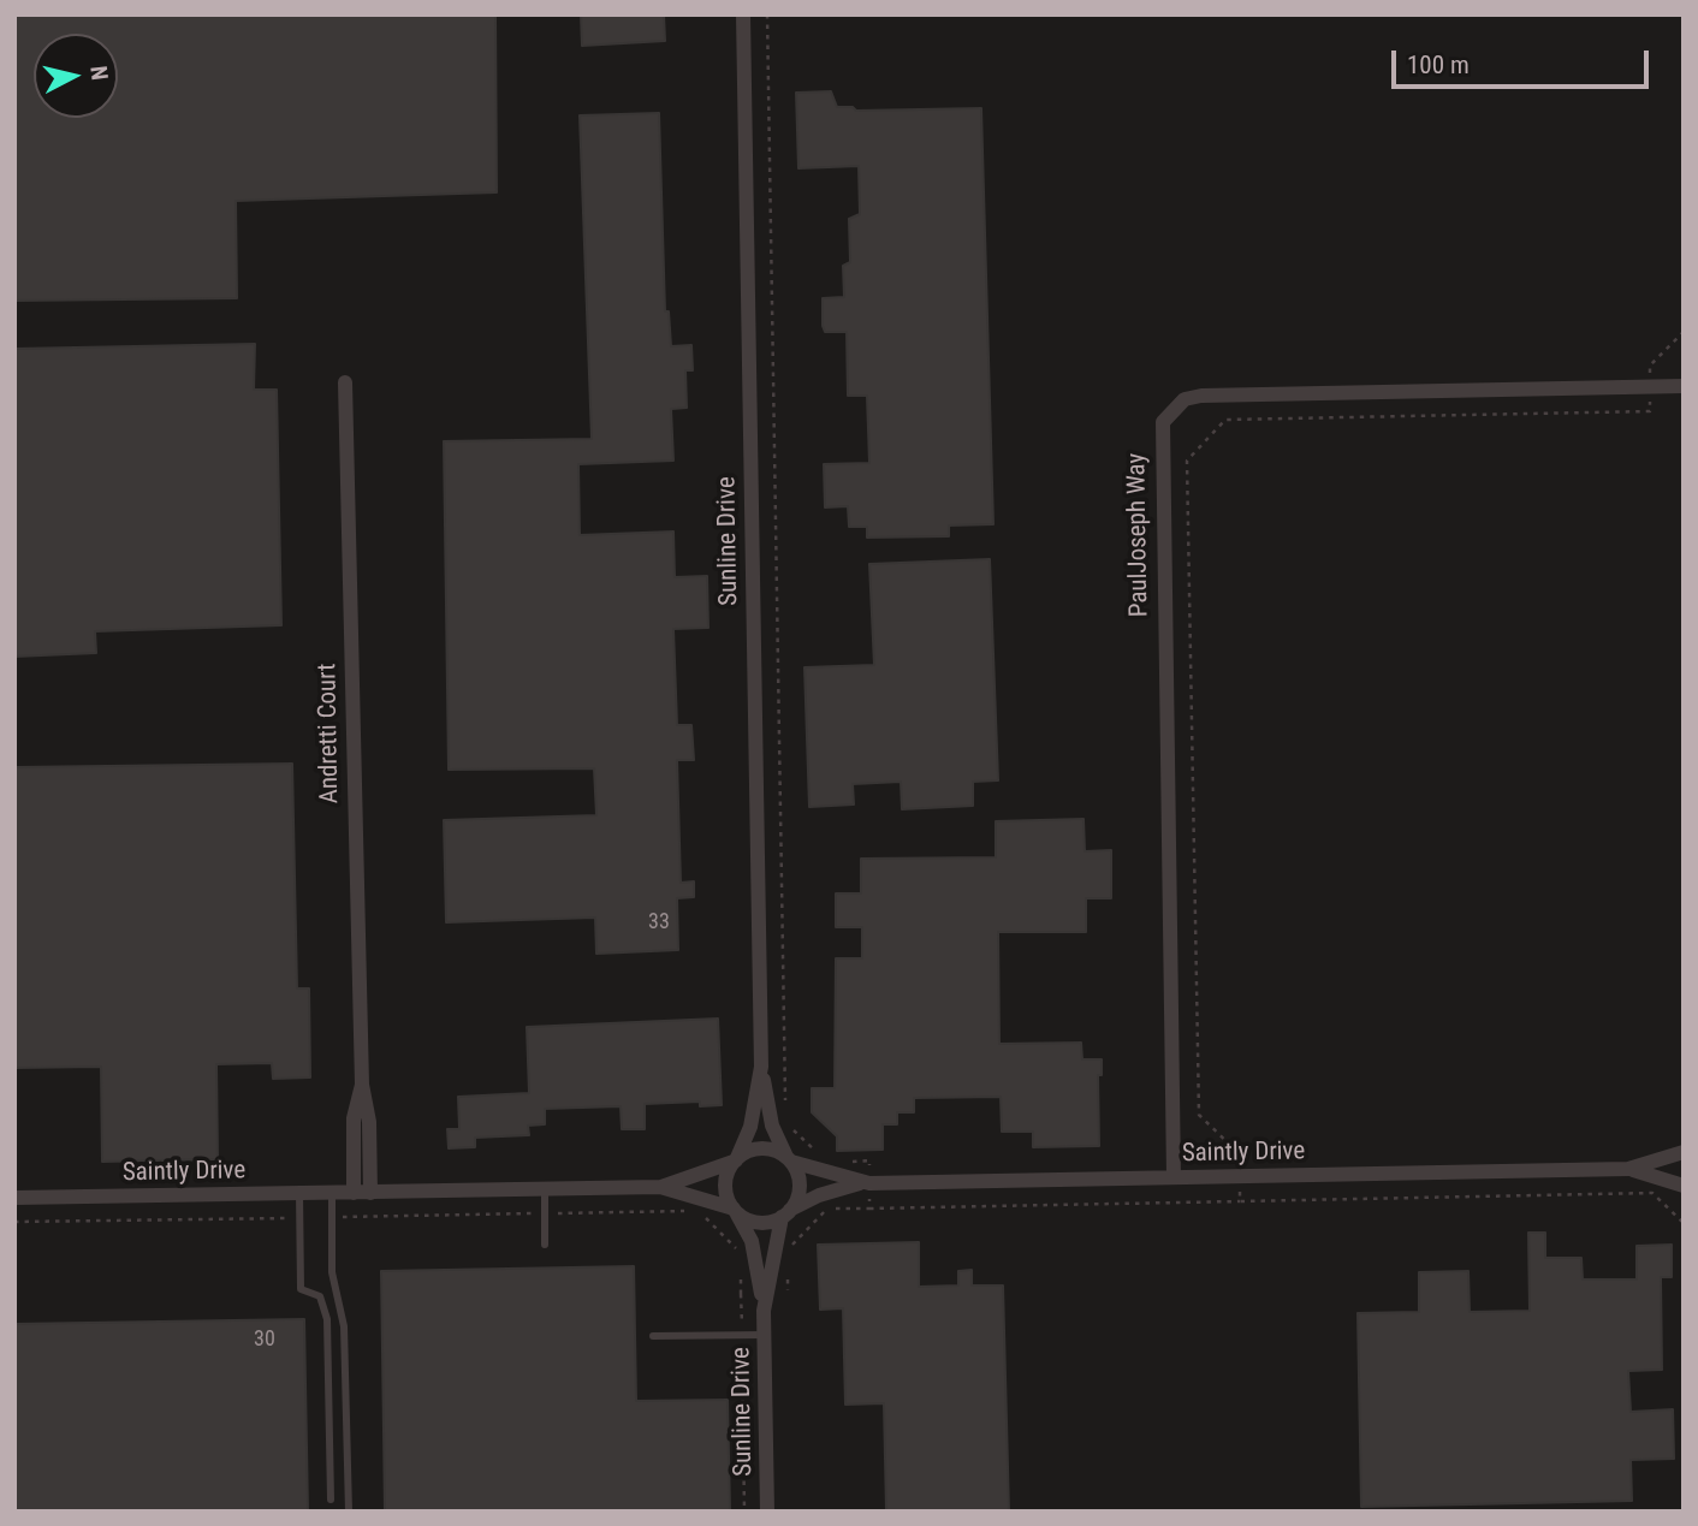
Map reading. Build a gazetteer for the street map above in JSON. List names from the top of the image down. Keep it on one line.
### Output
{"streets":{"street":["PaulJoseph Way","Sunline Drive","Andretti Court","Saintly Drive"]},"crossings":[["PaulJoseph Way","Saintly Drive"],["Sunline Drive","Saintly Drive"]],"house_numbers":["33","30"],"scale_bar":"100 m","north":"right"}
